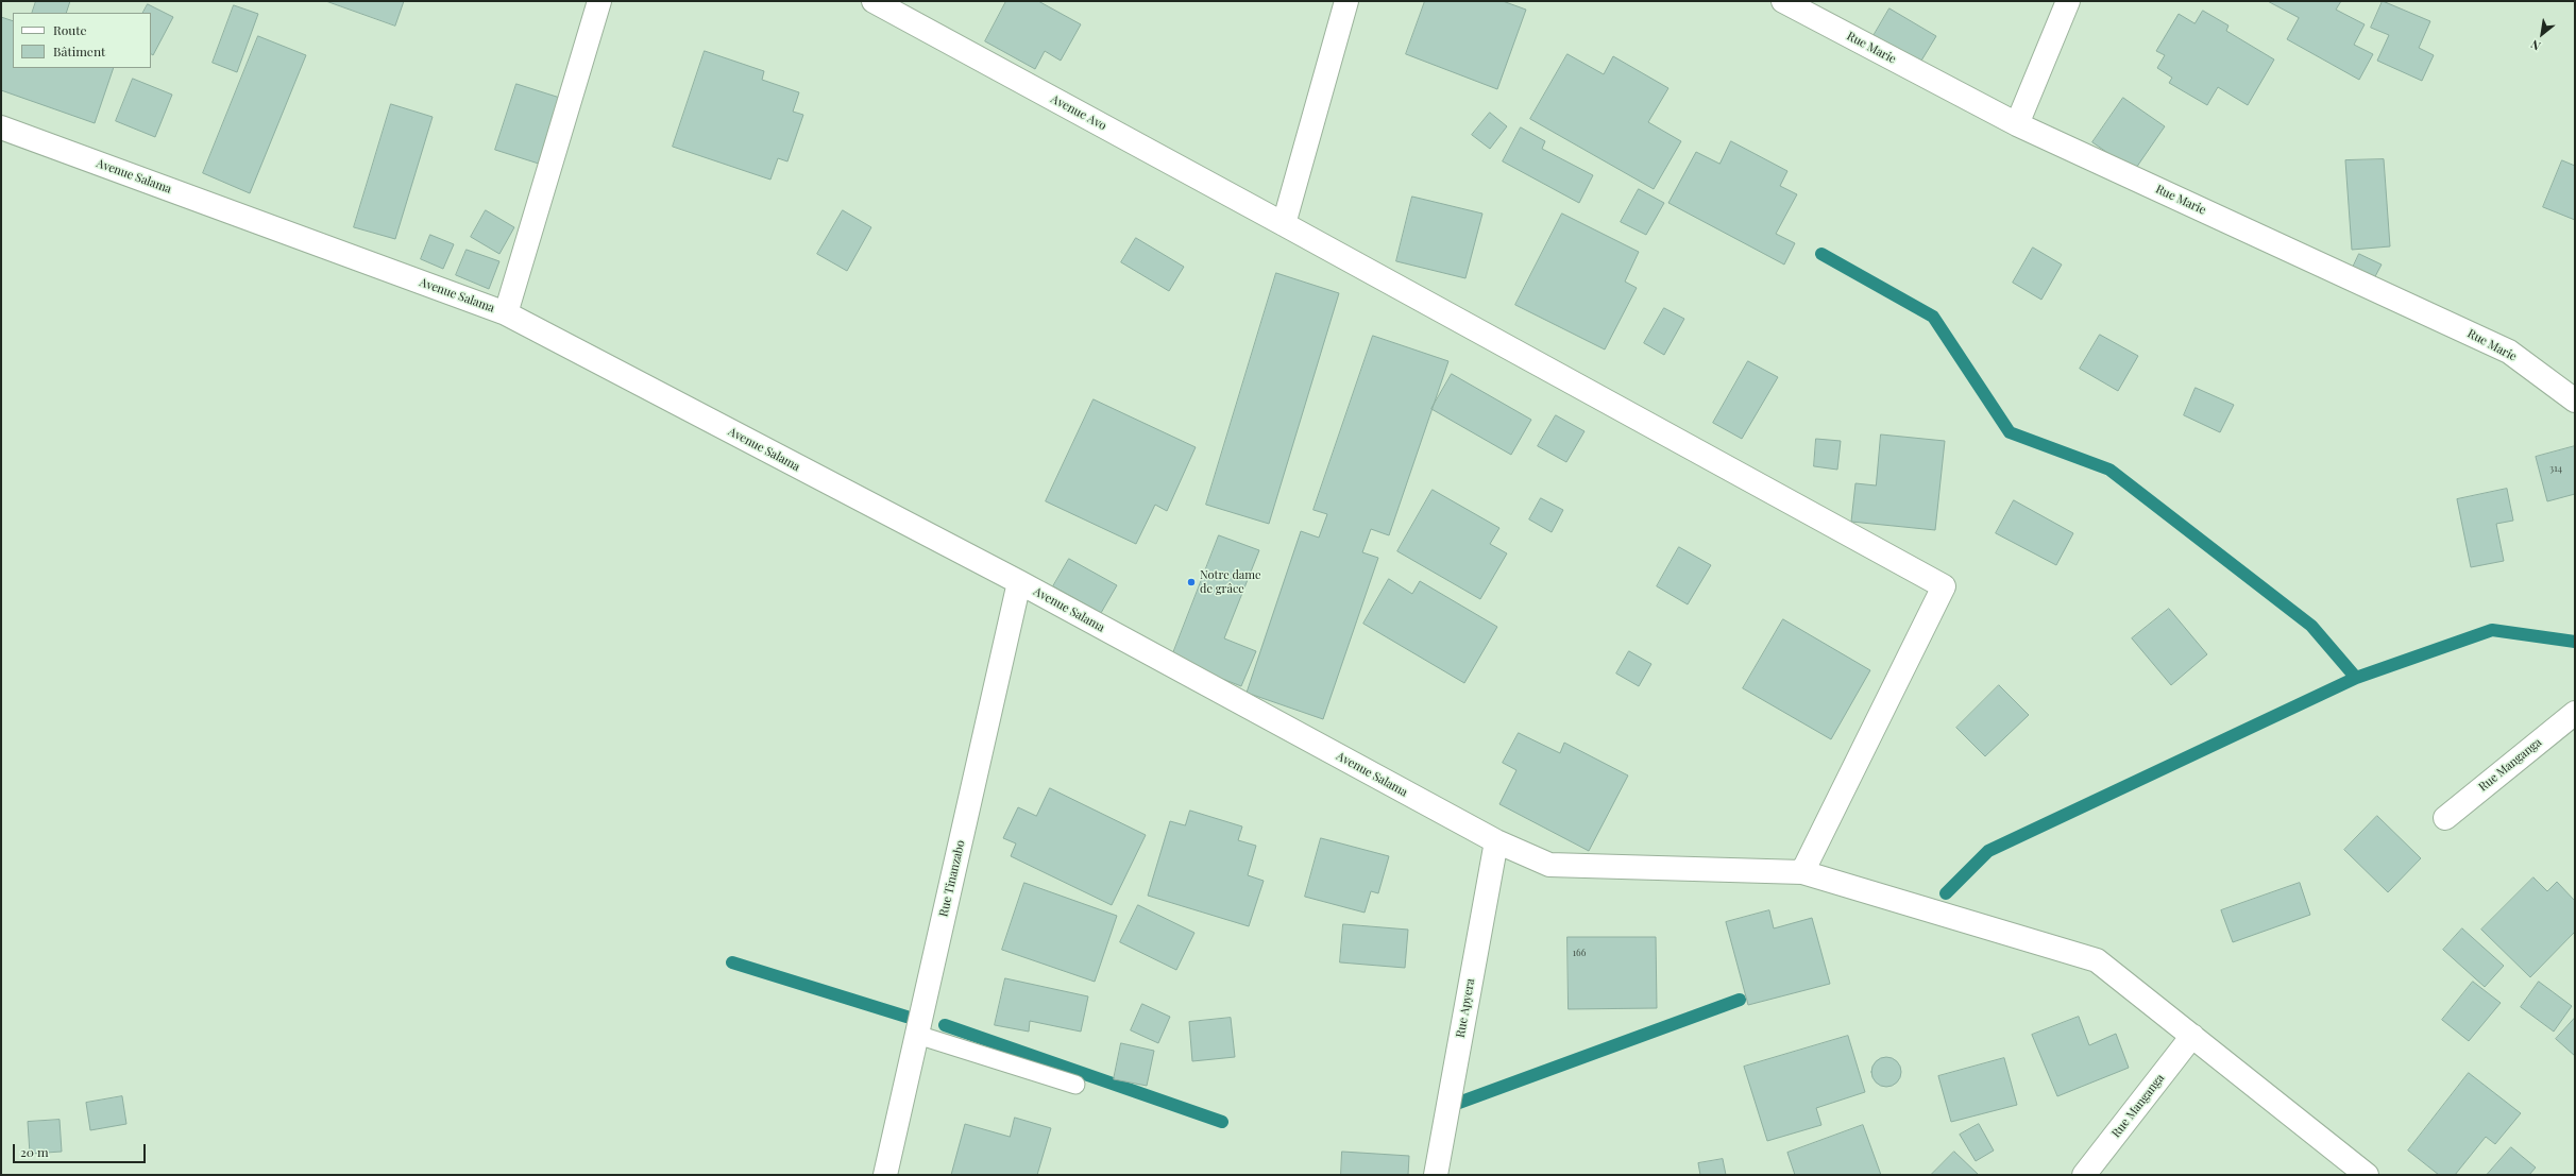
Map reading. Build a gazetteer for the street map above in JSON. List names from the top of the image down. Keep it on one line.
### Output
{"streets":{"street":["Rue Marie","Avenue Avo","Avenue Salama","Rue Manganga","Rue Tinanzabo","Rue Apyera"]},"crossings":[["Avenue Avo","Avenue Salama"],["Avenue Salama","Rue Manganga"],["Avenue Salama","Rue Tinanzabo"],["Avenue Salama","Rue Apyera"]],"places":["Notre dame de grâce"],"house_numbers":["314","166"],"legend":["Route","Bâtiment"],"scale_bar":"20 m","north":"bottom left"}
